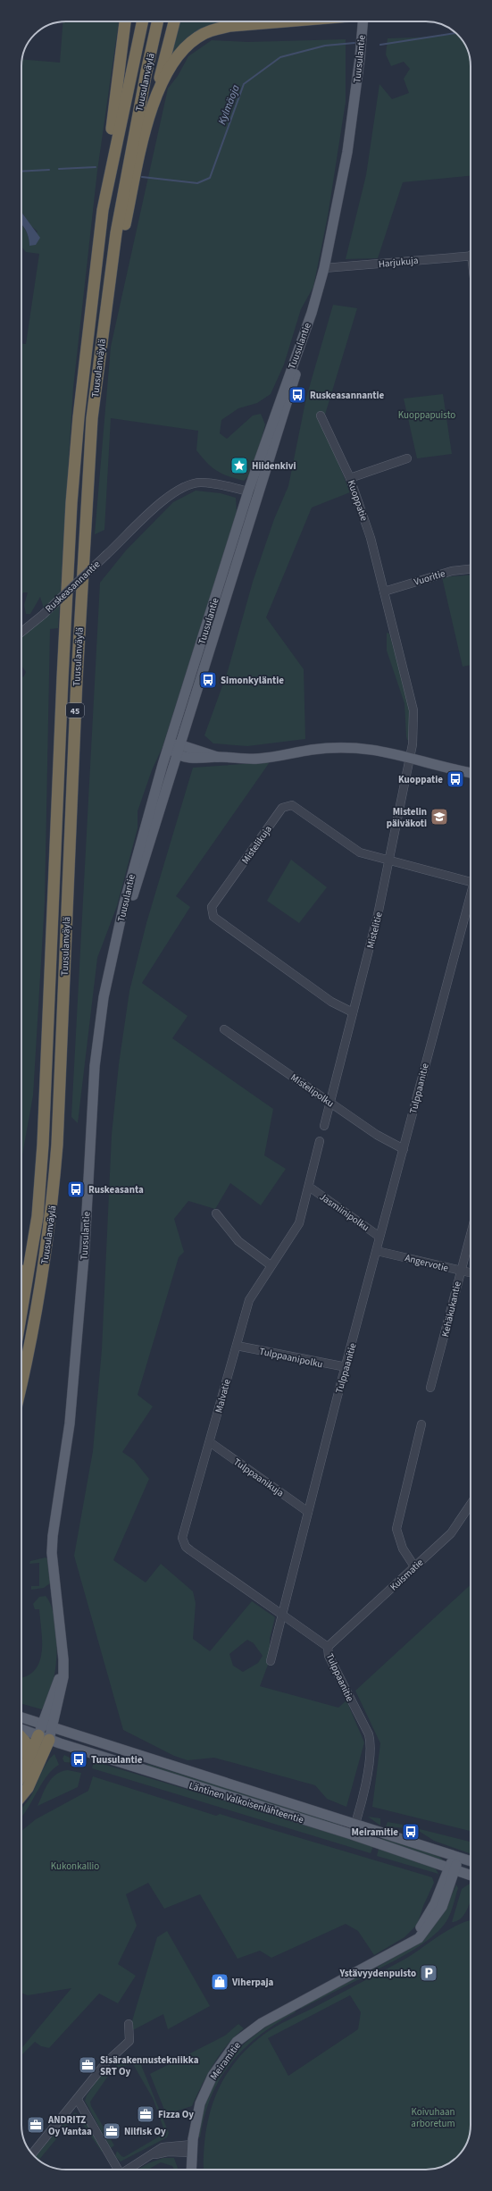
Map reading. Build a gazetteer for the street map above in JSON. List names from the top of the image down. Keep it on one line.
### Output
{"streets":{"highway":["Tuusulanväylä","45"],"main road":["Tuusulantie","Läntinen Valkoisenlähteentie","Meiramitie"],"street":["Harjukuja","Kuoppatie","Vuoritie","Ruskeasannantie","Mistelikuja","Mistelitie","Tulppaanitie","Mistelipolku","Jasmiinipolku","Angervotie","Kehäkukantie","Tulppaanipolku","Malvatie","Tulppaanikuja","Kuismatie"]},"crossings":[["Tuusulantie","Harjukuja"],["Tuusulantie","Ruskeasannantie"],["Tuusulantie","Läntinen Valkoisenlähteentie"],["Kuoppatie","Vuoritie"],["Kuoppatie","Mistelitie"],["Mistelikuja","Mistelitie"],["Mistelitie","Mistelipolku"],["Tulppaanitie","Mistelipolku"],["Tulppaanitie","Jasmiinipolku"],["Tulppaanitie","Angervotie"],["Tulppaanitie","Tulppaanipolku"],["Tulppaanitie","Malvatie"],["Tulppaanitie","Tulppaanikuja"],["Tulppaanitie","Kuismatie"],["Tulppaanitie","Läntinen Valkoisenlähteentie"],["Jasmiinipolku","Malvatie"],["Angervotie","Kehäkukantie"],["Tulppaanipolku","Malvatie"],["Malvatie","Tulppaanikuja"],["Läntinen Valkoisenlähteentie","Meiramitie"]],"water":["Kylmäoja"],"parks":["Kuoppapuisto","Kukonkallio","Koivuhaan arboretum"],"places":{"bus stop":["Ruskeasannantie","Simonkyläntie","Kuoppatie","Ruskeasanta","Tuusulantie","Meiramitie"],"place":["Hiidenkivi"],"school or university":["Mistelin päiväkoti"],"parking":["Ystävyydenpuisto"],"shop":["Viherpaja"],"office":["Sisärakennustekniikka SRT Oy","Fizza Oy","ANDRITZ Oy Vantaa","Nilfisk Oy"]}}
